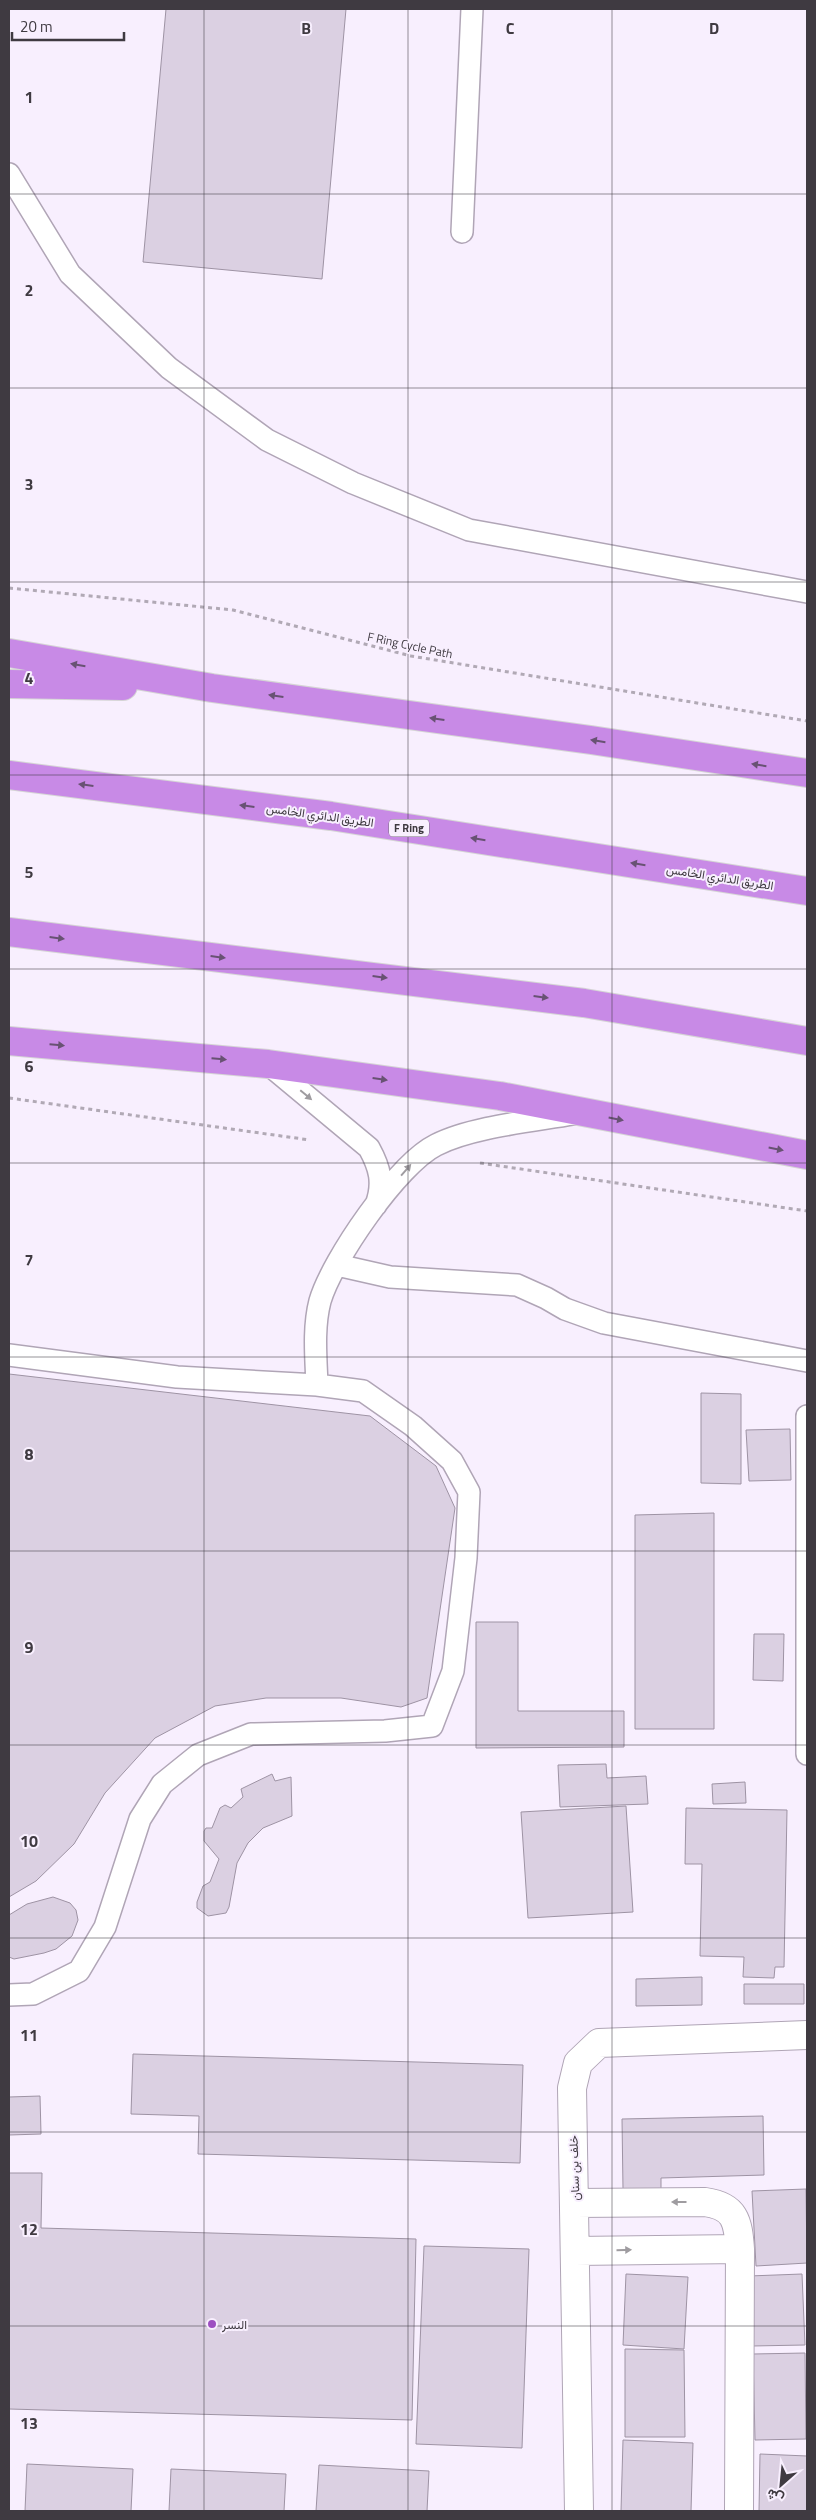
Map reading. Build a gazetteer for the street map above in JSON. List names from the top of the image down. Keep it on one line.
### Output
{"streets":{"highway":["الطريق الدائري الخامس","F Ring"],"street":["خلف بن سنان"],"path":["F Ring Cycle Path"]},"places":["النسر"],"scale_bar":"20 m","north":"bottom left","grid":{"columns":["B","C","D"],"rows":["1","2","3","4","5","6","7","8","9","10","11","12","13"]}}
